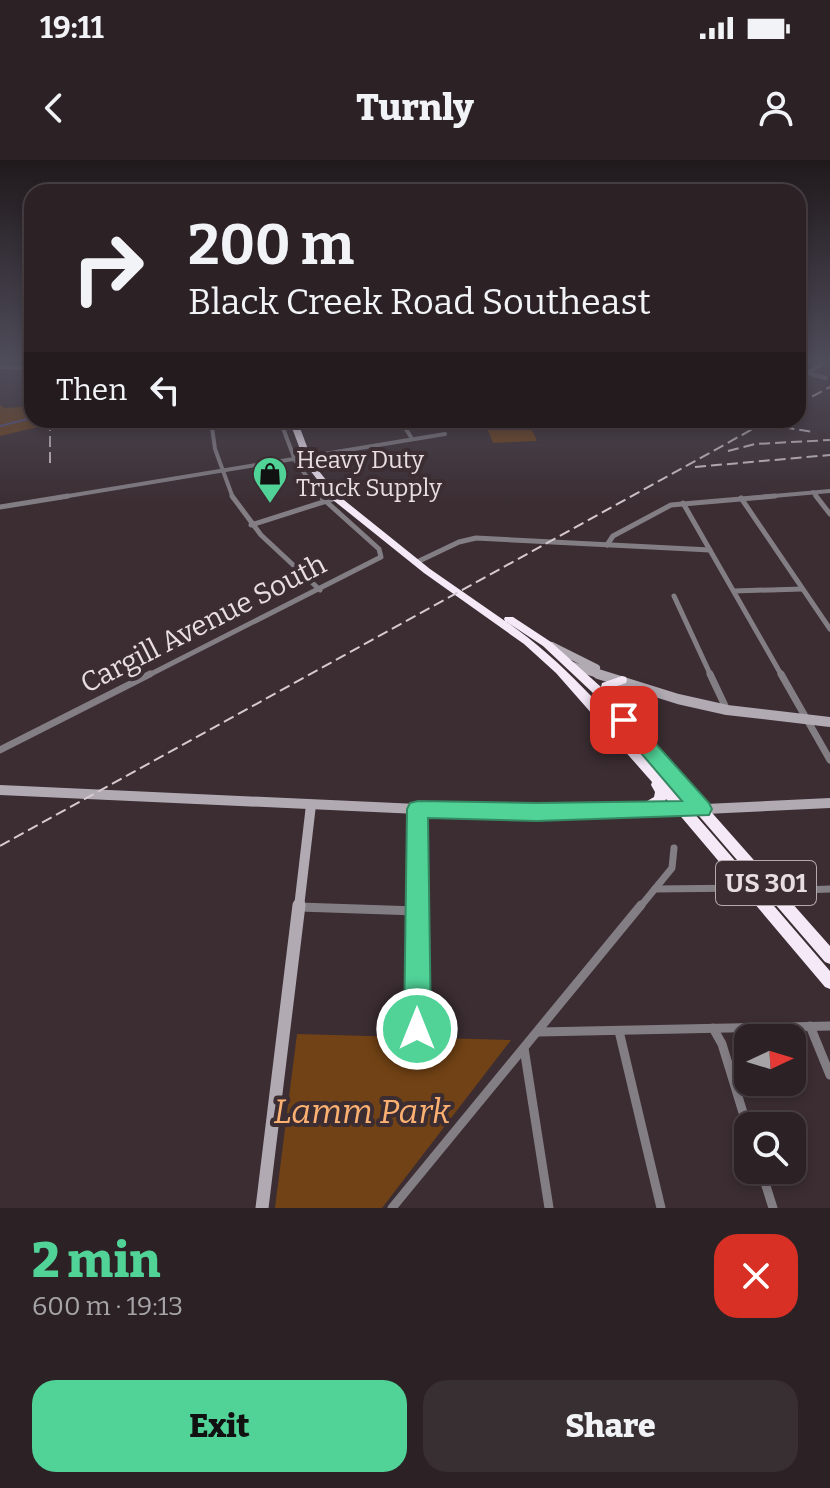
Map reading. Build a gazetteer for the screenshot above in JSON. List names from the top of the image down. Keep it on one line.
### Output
{"streets":{"highway":["US 301"],"street":["Cargill Avenue South"]},"parks":["Lamm Park"],"places":{"shop":["Heavy Duty Truck Supply"]},"north":"right","page":{"status":"19:11","header":"Turnly","turn":["200 m","Black Creek Road Southeast"],"then":"Then","heading":["2 min","600 m · 19:13"],"buttons":["Exit","Share"]}}
